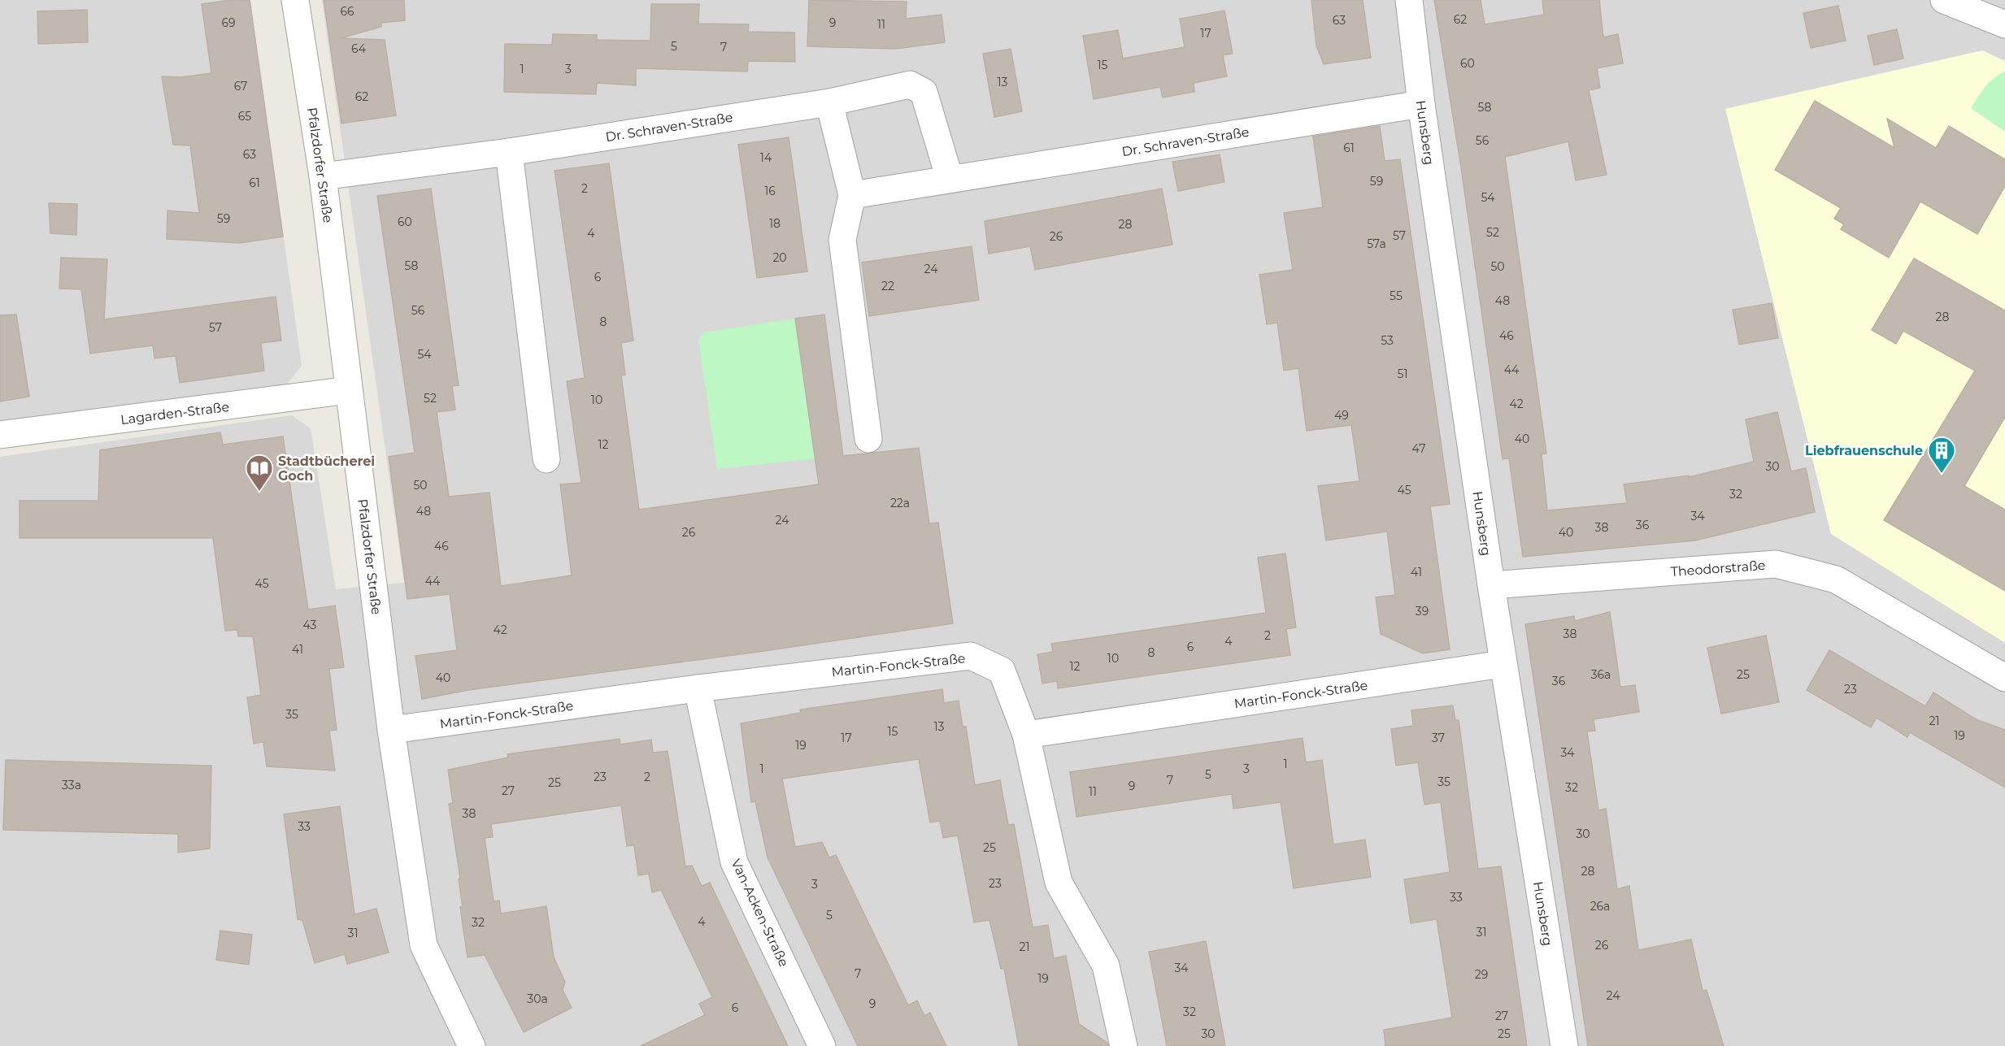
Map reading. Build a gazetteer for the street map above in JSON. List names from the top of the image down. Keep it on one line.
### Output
{"streets":{"street":["Dr. Schraven-Straße","Hunsberg","Pfalzdorfer Straße","Lagarden-Straße","Theodorstraße","Martin-Fonck-Straße","Van-Acken-Straße"]},"crossings":[["Dr. Schraven-Straße","Hunsberg"],["Dr. Schraven-Straße","Pfalzdorfer Straße"],["Hunsberg","Theodorstraße"],["Hunsberg","Martin-Fonck-Straße"],["Pfalzdorfer Straße","Lagarden-Straße"],["Pfalzdorfer Straße","Martin-Fonck-Straße"],["Martin-Fonck-Straße","Van-Acken-Straße"]],"places":{"building":["Liebfrauenschule"],"library":["Stadtbücherei Goch"]},"house_numbers":["66","62","63","69","9","11","17","5","7","64","60","15","1","3","13","67","62","58","65","56","61","63","14","59","61","2","16","54","59","60","18","28","52","4","57","26","57a","20","58","50","24","6","22","55","48","56","28","8","57","46","53","54","44","51","52","10","42","49","40","12","47","30","50","45","32","22a","48","34","24","36","38","26","40","46","41","44","45","39","43","42","38","2","4","6","41","8","10","12","36a","25","40","36","23","35","21","13","15","19","17","37","19","34","1","1","3","5","23","2","7","35","25","33a","9","32","27","11","38","33","30","25","28","23","3","33","26a","5","4","32","31","31","26","21","34","7","29","19","24","30a","9","6","32","27","30","25"]}
